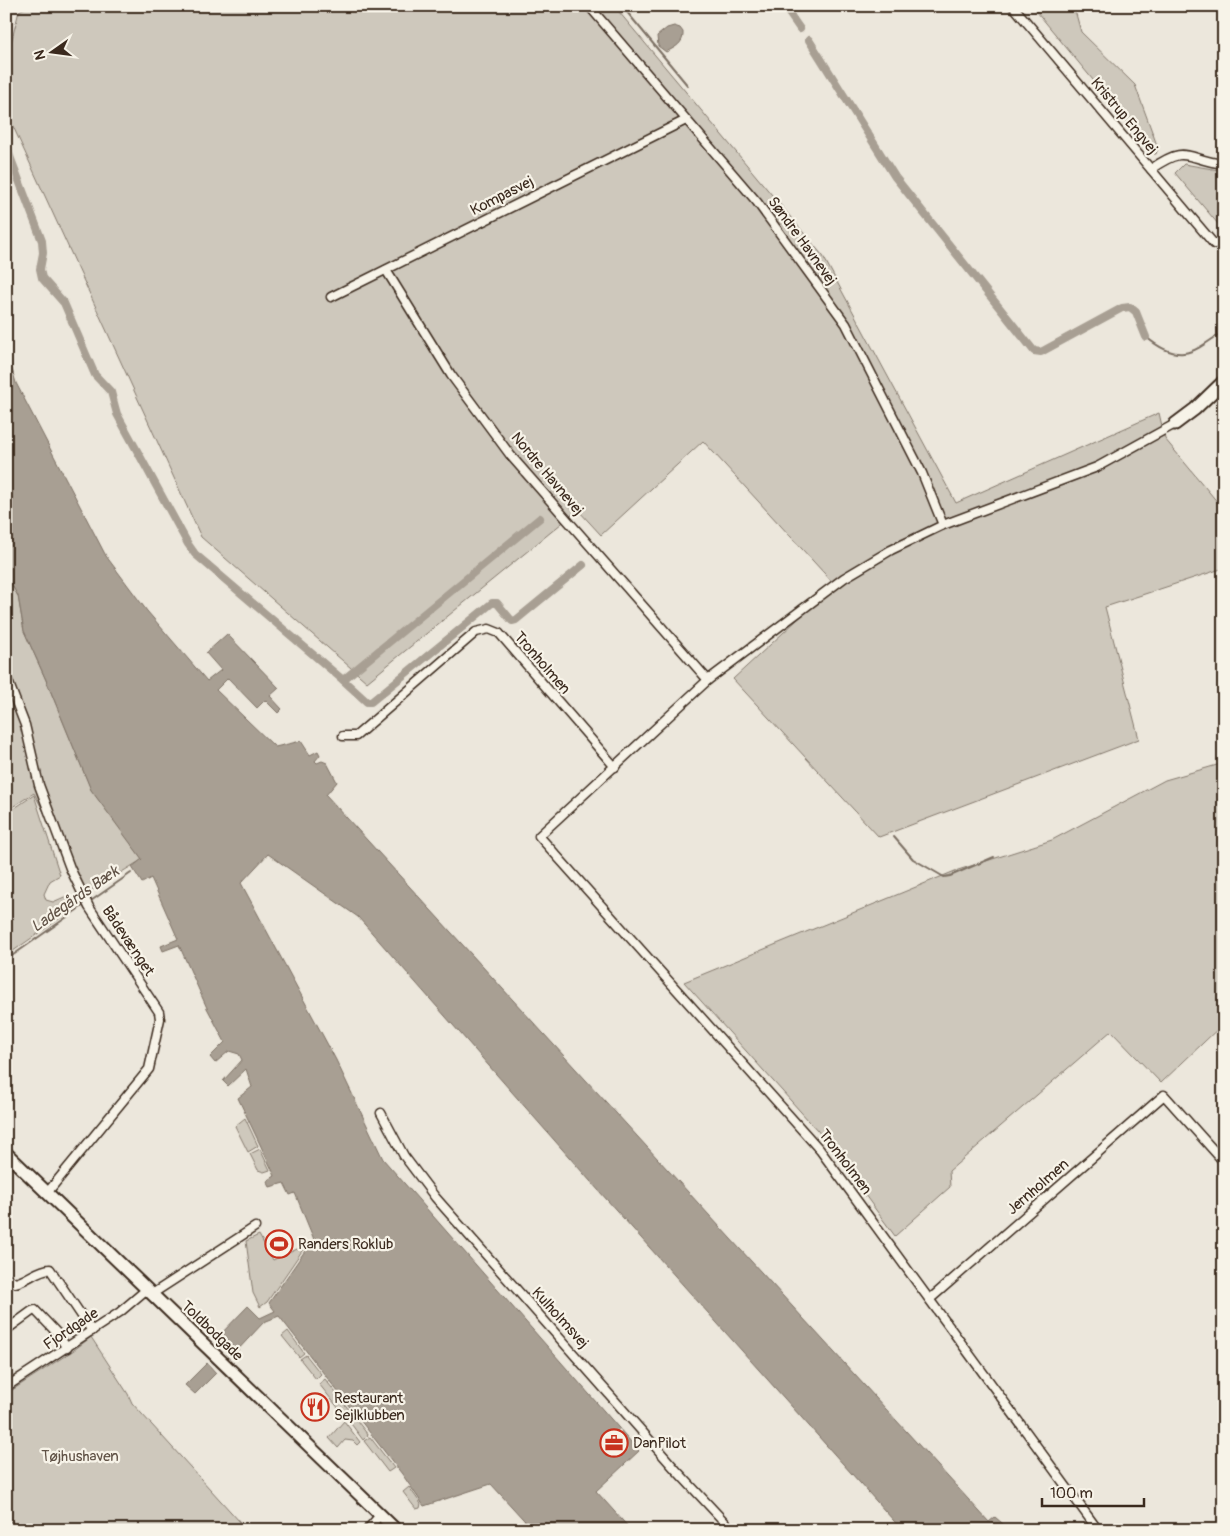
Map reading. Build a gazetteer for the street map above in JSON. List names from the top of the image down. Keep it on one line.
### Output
{"streets":{"street":["Kristrup Engvej","Kompasvej","Søndre Havnevej","Nordre Havnevej","Tronholmen","Bådevænget","Jernholmen","Kulholmsvej","Fjordgade","Toldbodgade"]},"crossings":[["Kompasvej","Søndre Havnevej"],["Kompasvej","Nordre Havnevej"],["Tronholmen","Jernholmen"],["Bådevænget","Toldbodgade"],["Fjordgade","Toldbodgade"]],"water":["Ladegårds Bæk"],"parks":["Tøjhushaven"],"places":{"sports":["Randers Roklub"],"restaurant":["Restaurant Sejlklubben"],"office":["DanPilot"]},"scale_bar":"100 m","north":"left"}
